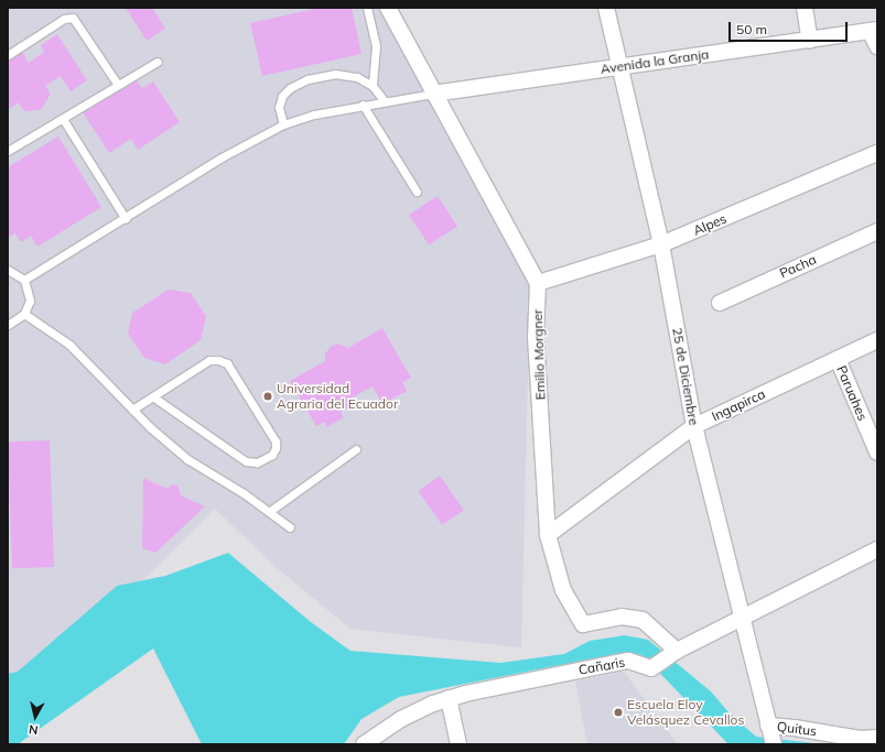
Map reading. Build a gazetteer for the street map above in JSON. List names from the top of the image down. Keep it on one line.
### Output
{"streets":{"street":["Avenida la Granja","Alpes","Pacha","Emilio Morgner","25 de Diciembre","Paruahes","Ingapirca","Cañaris","Quitus"]},"crossings":[["Avenida la Granja","25 de Diciembre"],["Alpes","Emilio Morgner"],["Alpes","25 de Diciembre"],["Emilio Morgner","Ingapirca"],["Emilio Morgner","Cañaris"],["25 de Diciembre","Ingapirca"],["25 de Diciembre","Cañaris"],["25 de Diciembre","Quitus"],["Paruahes","Ingapirca"]],"places":["Universidad Agraria del Ecuador","Escuela Eloy Velásquez Cevallos"],"scale_bar":"50 m","north":"bottom"}
